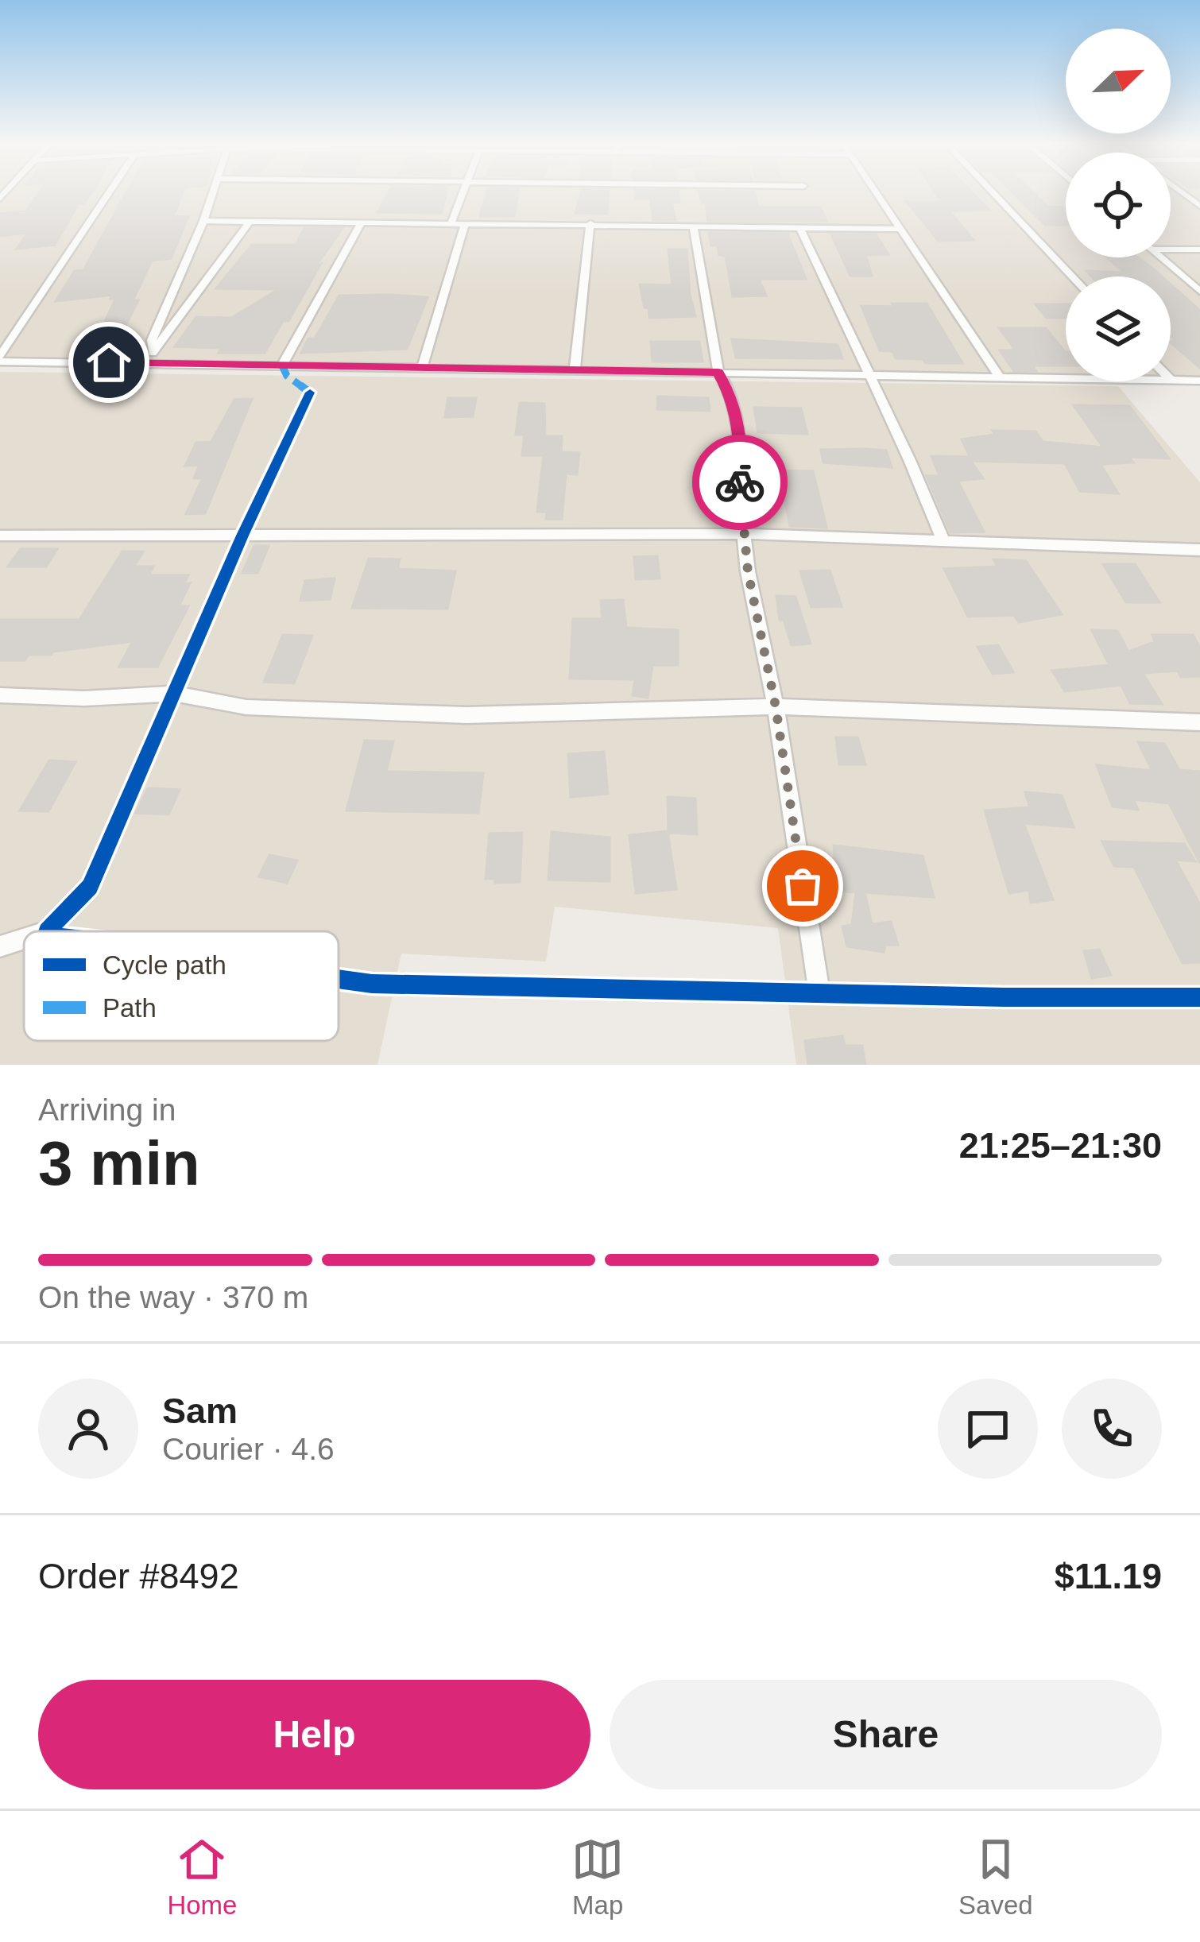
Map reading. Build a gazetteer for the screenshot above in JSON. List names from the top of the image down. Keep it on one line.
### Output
{"legend":["Cycle path","Path"],"north":"top right","page":{"heading":["3 min","Arriving in","21:25–21:30"],"panel":["Sam","Courier · 4.6","Order #8492","$11.19"],"bar":"On the way · 370 m","buttons":["Help","Share"],"tabs":["Home","Map","Saved"]}}
